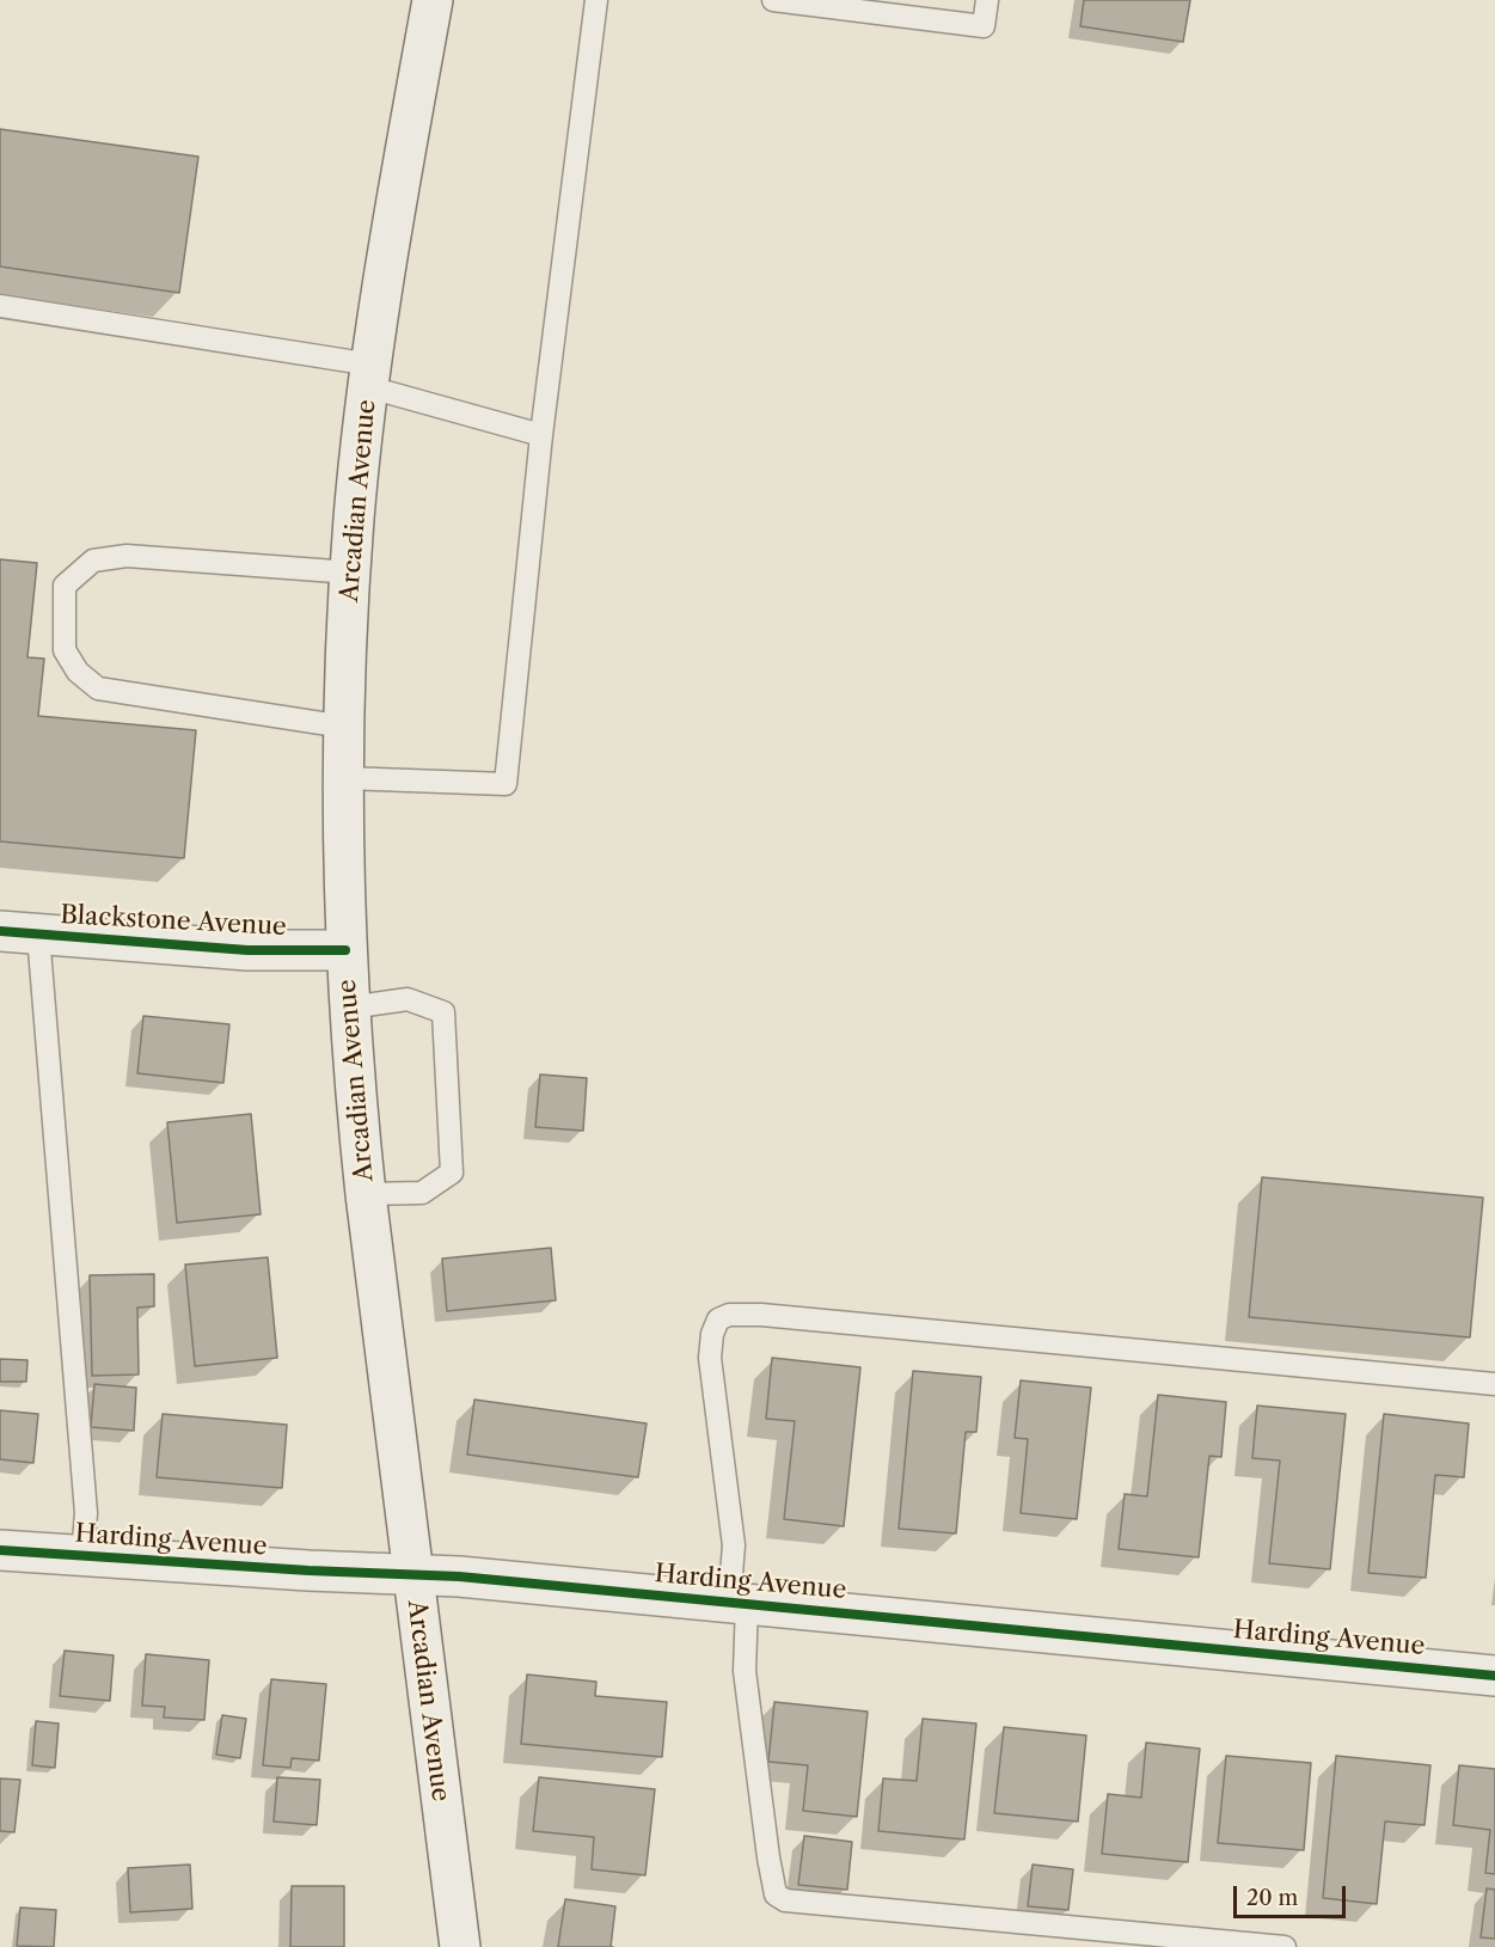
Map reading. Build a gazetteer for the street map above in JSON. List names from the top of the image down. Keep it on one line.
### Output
{"streets":{"main road":["Arcadian Avenue","Blackstone Avenue","Harding Avenue"]},"crossings":[["Arcadian Avenue","Blackstone Avenue"],["Arcadian Avenue","Harding Avenue"]],"scale_bar":"20 m"}
